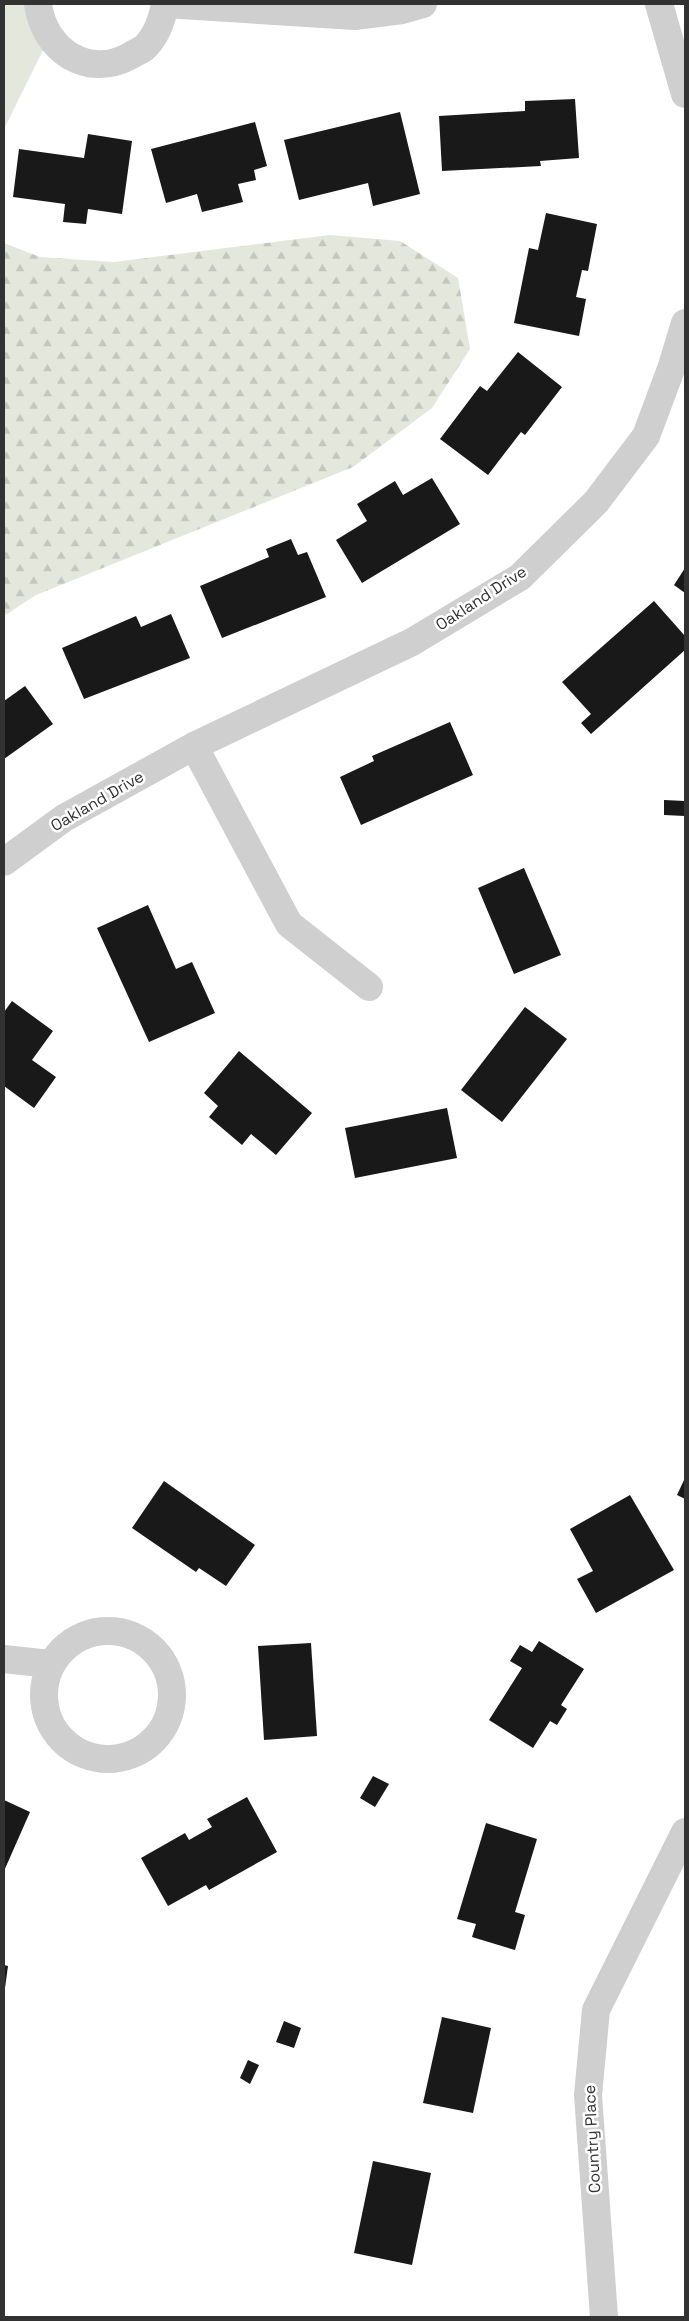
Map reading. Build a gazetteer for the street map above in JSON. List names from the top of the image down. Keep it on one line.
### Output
{"streets":{"street":["Oakland Drive","Country Place"]}}
